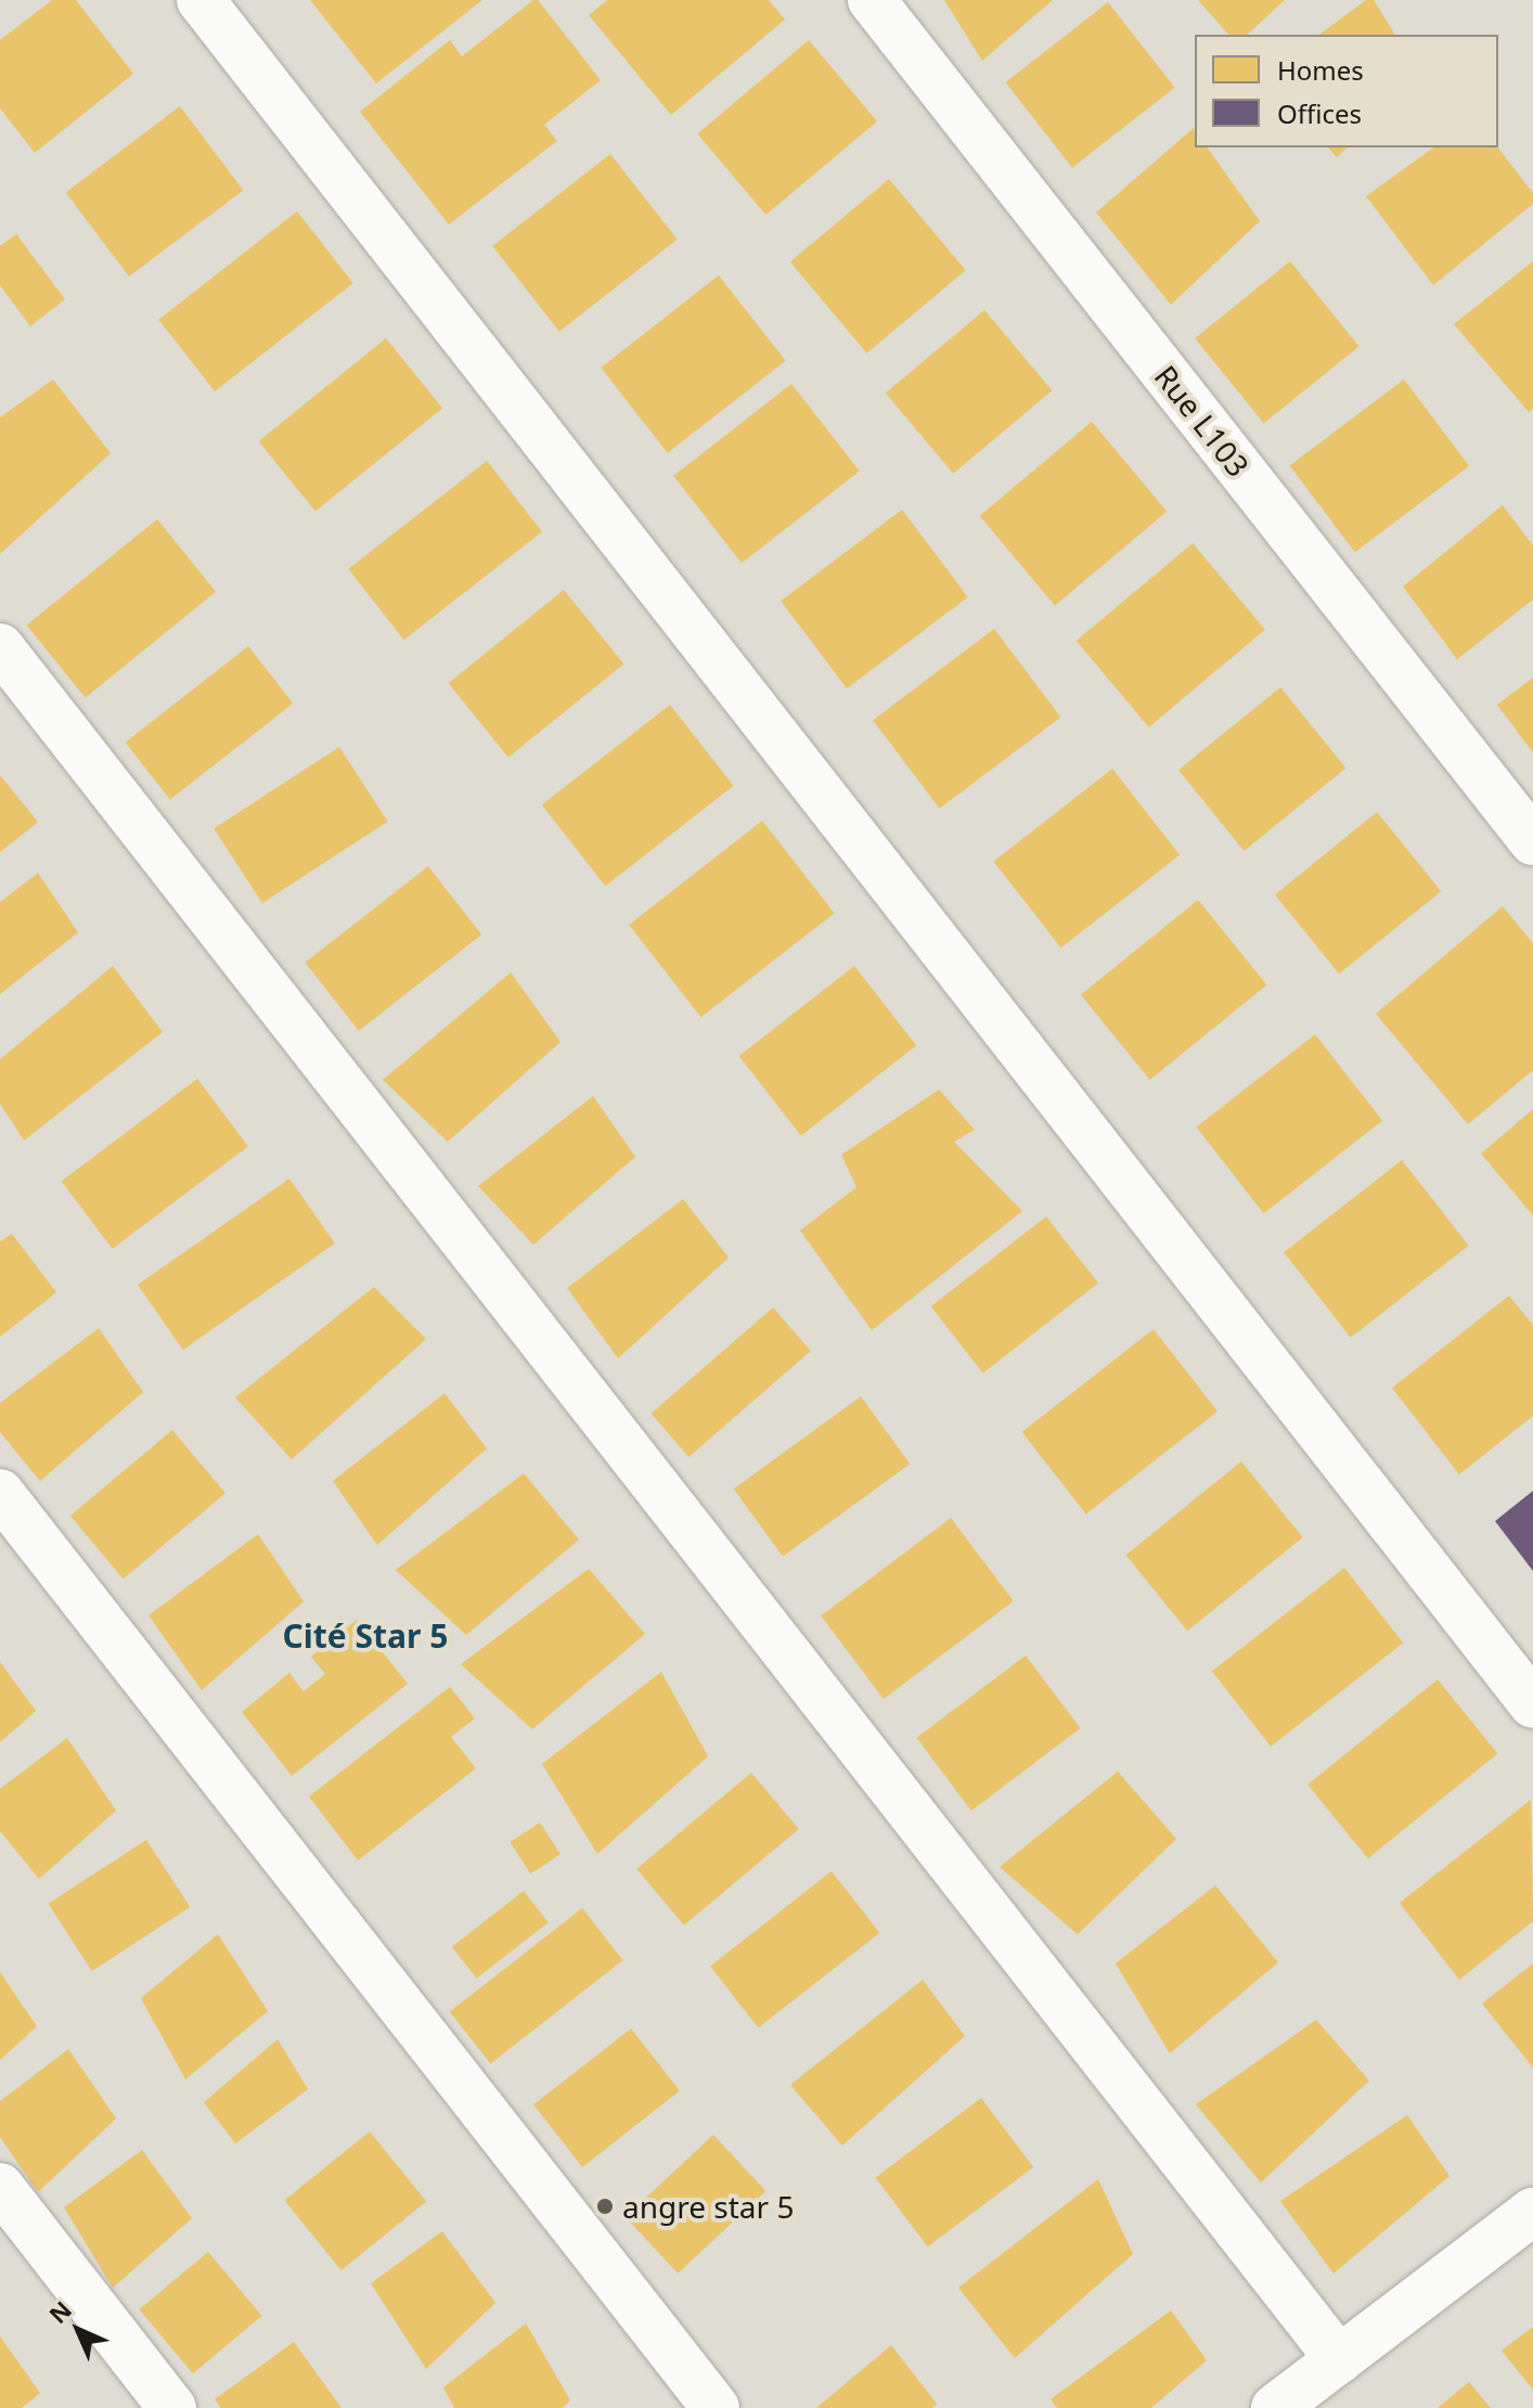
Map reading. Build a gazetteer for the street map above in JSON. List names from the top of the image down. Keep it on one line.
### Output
{"streets":{"street":["Rue L103"]},"districts":["Cité Star 5"],"places":["angre star 5"],"legend":["Homes","Offices"],"north":"top left"}
